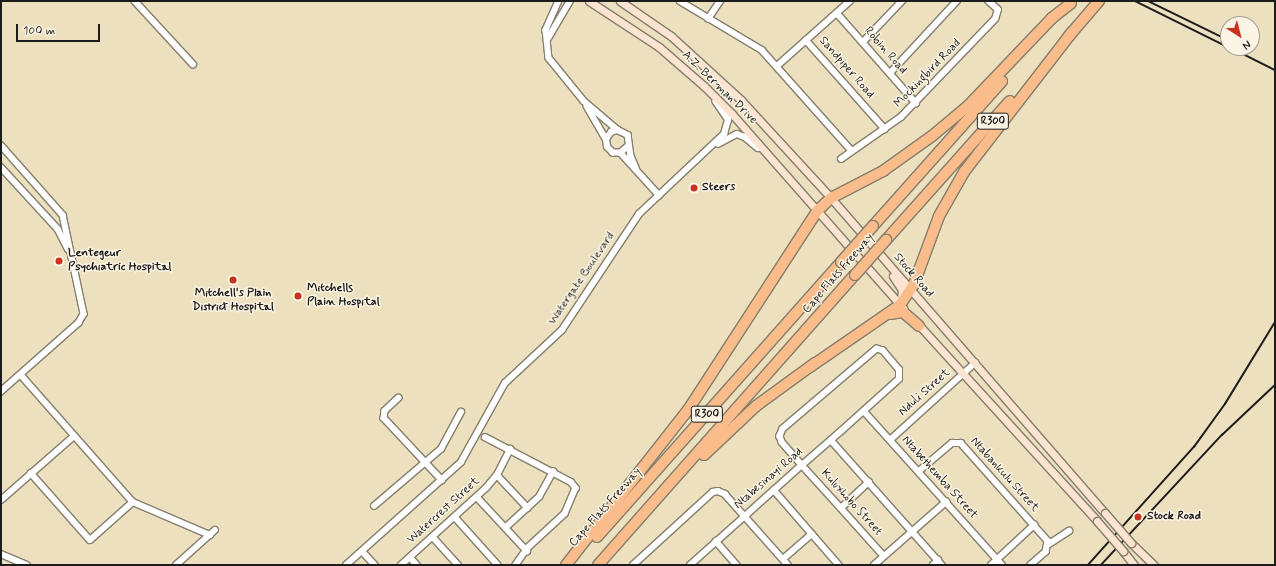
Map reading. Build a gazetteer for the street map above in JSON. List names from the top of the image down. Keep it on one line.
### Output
{"streets":{"highway":["R300","Cape Flats Freeway"],"main road":["A.Z. Berman Drive","Stock Road"],"street":["Robin Road","Sandpiper Road","Mockingbird Road","Watergate Boulevard","Nduli Street","Ntabankulu Street","Ntabethemba Street","Ntabesinayi Road","Kuluxhobo Street","Watercrest Street"]},"crossings":[["Robin Road","Mockingbird Road"],["Sandpiper Road","Mockingbird Road"],["A.Z. Berman Drive","Stock Road"],["A.Z. Berman Drive","Watergate Boulevard"],["Stock Road","Nduli Street"],["Nduli Street","Ntabethemba Street"],["Ntabankulu Street","Ntabethemba Street"],["Ntabethemba Street","Ntabesinayi Road"],["Ntabethemba Street","Kuluxhobo Street"],["Ntabesinayi Road","Kuluxhobo Street"]],"places":["Steers","Lentegeur Psychiatric Hospital","Mitchell's Plain District Hospital","Mitchells Plain Hospital","Stock Road"],"scale_bar":"100 m","north":"bottom right"}
